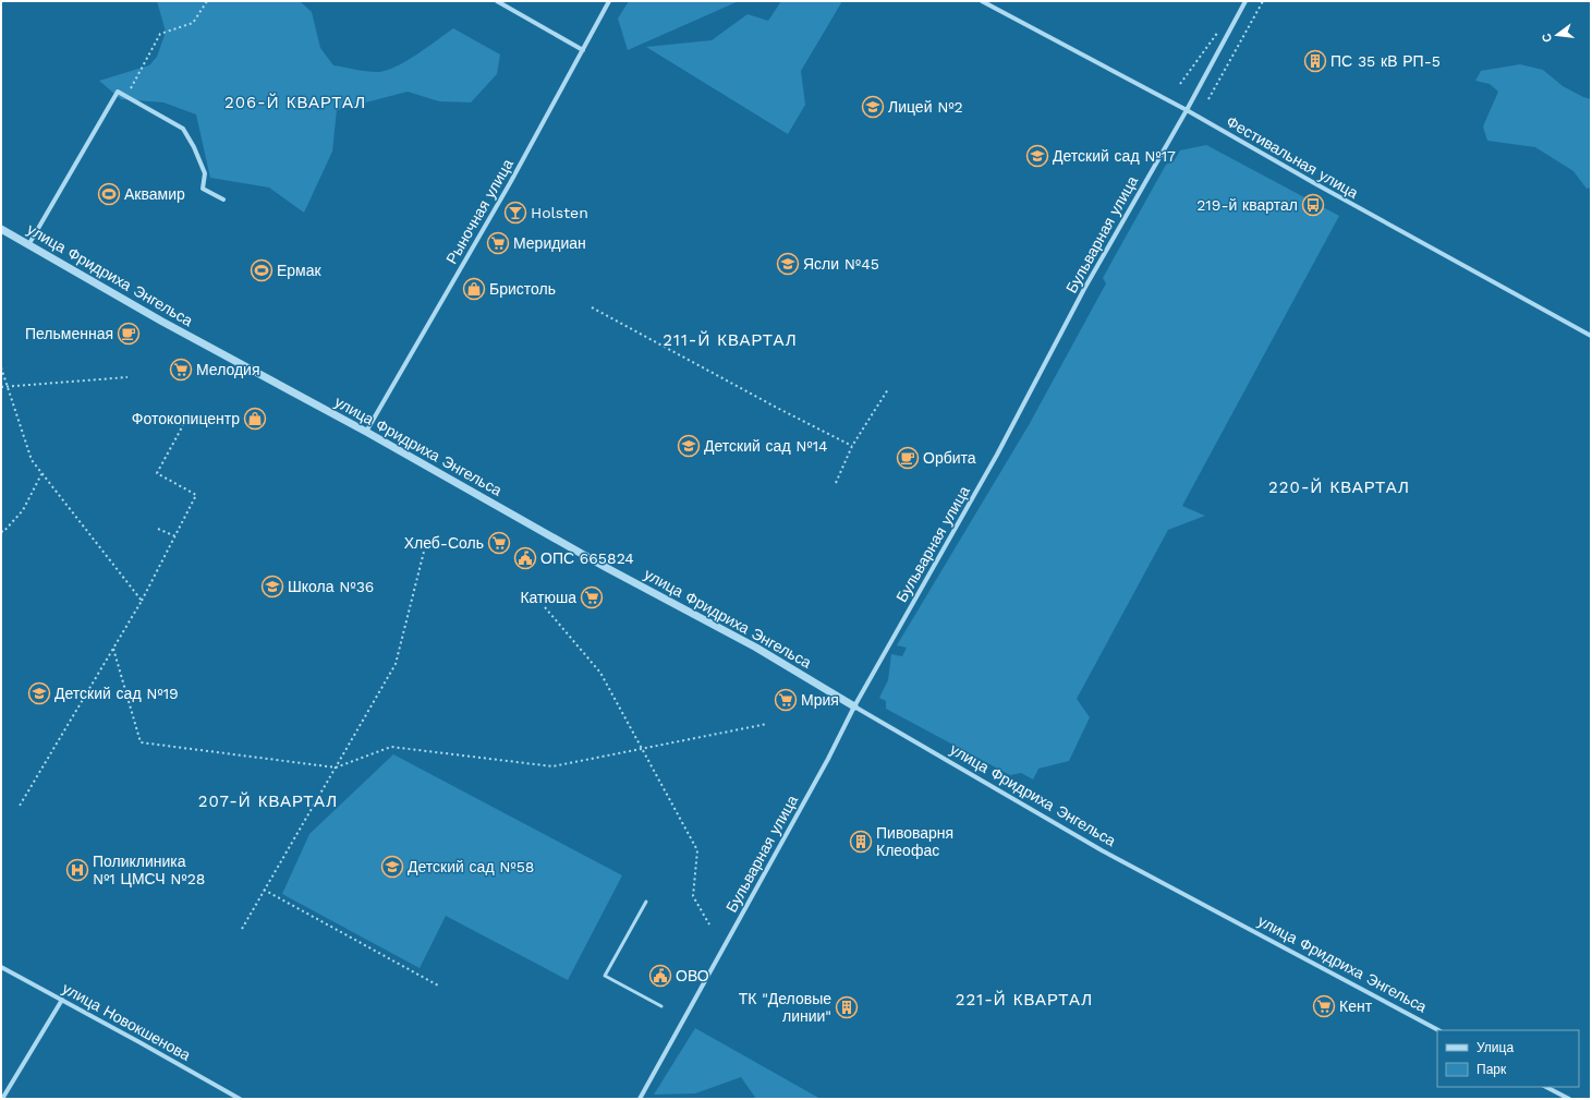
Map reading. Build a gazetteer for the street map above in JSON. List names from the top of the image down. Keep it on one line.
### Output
{"streets":{"street":["Фестивальная улица","Рыночная улица","Бульварная улица","улица Фридриха Энгельса","улица Новокшенова"]},"crossings":[["Фестивальная улица","Бульварная улица"],["Рыночная улица","улица Фридриха Энгельса"],["Бульварная улица","улица Фридриха Энгельса"]],"districts":["206-Й КВАРТАЛ","211-Й КВАРТАЛ","220-Й КВАРТАЛ","207-Й КВАРТАЛ","221-Й КВАРТАЛ"],"places":{"building":["ПС 35 кВ РП-5","Пивоварня Клеофас","ТК \"Деловые линии\""],"school or university":["Лицей №2","Детский сад №17","Ясли №45","Детский сад №14","Школа №36","Детский сад №19","Детский сад №58"],"sports":["Аквамир","Ермак"],"bus stop":["219-й квартал"],"bar":["Holsten"],"supermarket":["Меридиан","Мелодия","Хлеб-Соль","Катюша","Мрия","Кент"],"shop":["Бристоль","Фотокопицентр"],"cafe":["Пельменная","Орбита"],"public building":["ОПС 665824","ОВО"],"hospital":["Поликлиника №1 ЦМСЧ №28"]},"legend":["Улица","Парк"],"north":"left"}
